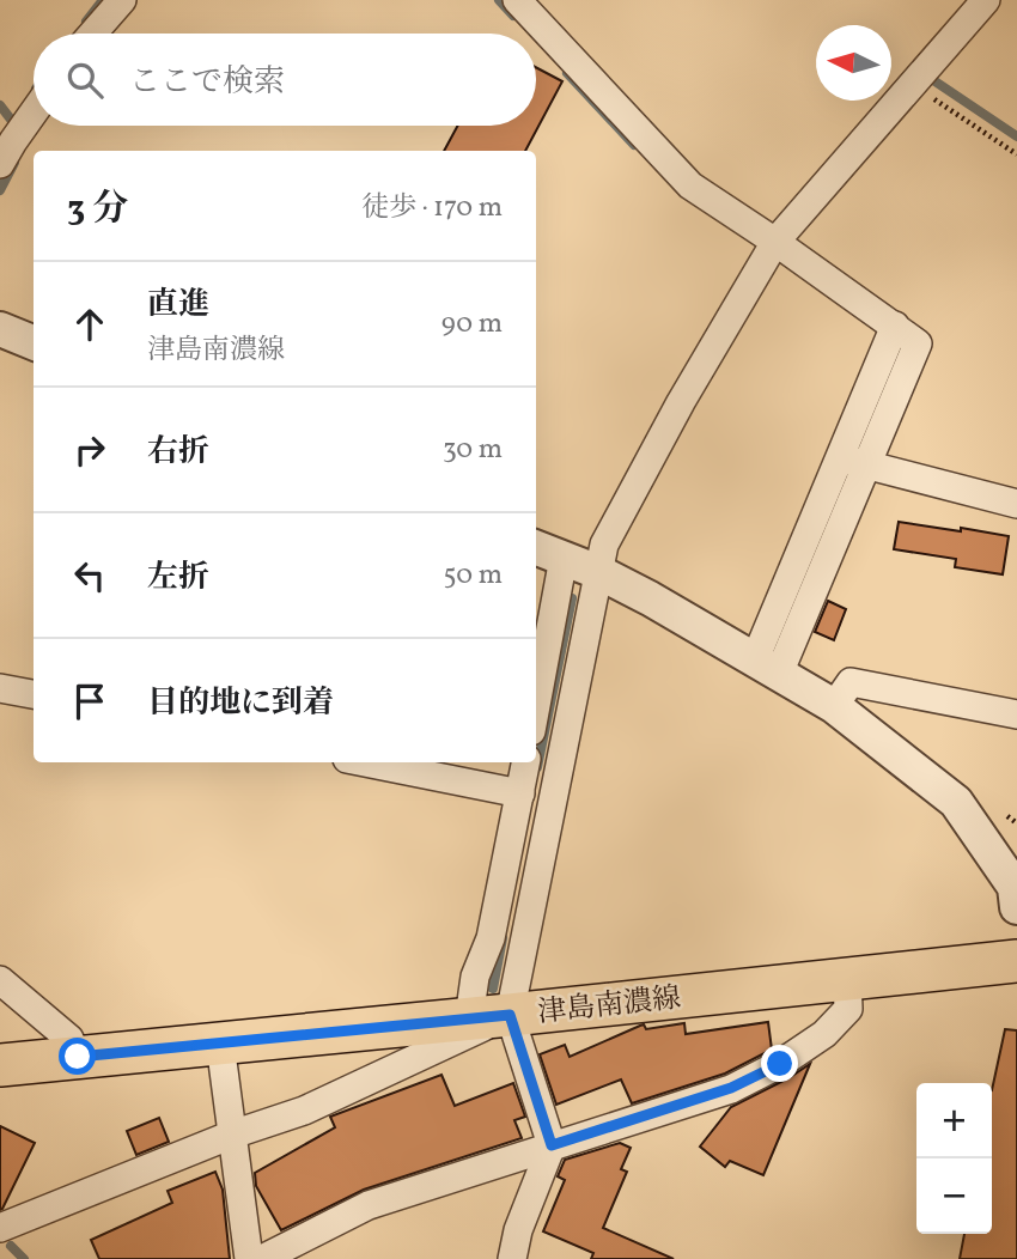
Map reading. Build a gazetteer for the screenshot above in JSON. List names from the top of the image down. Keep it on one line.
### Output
{"streets":{"main road":["津島南濃線"]},"north":"left","page":{"search":"ここで検索","heading":["3 分","徒歩 · 170 m"],"list":[["直進","津島南濃線","90 m"],["右折","30 m"],["左折","50 m"],"目的地に到着"],"map_buttons":["+","−"]}}
